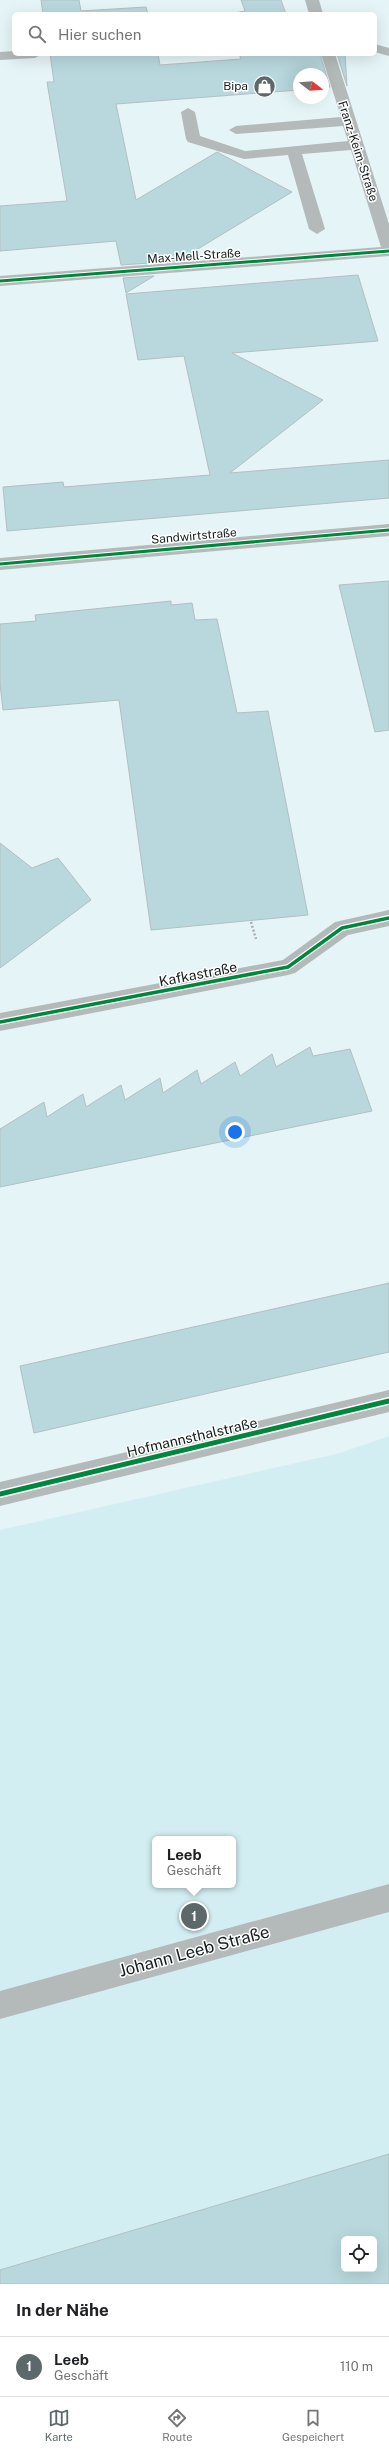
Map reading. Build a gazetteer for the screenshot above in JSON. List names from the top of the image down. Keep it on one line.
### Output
{"streets":{"street":["Franz-Keim-Straße","Max-Mell-Straße","Sandwirtstraße","Kafkastraße","Hofmannsthalstraße","Johann Leeb Straße"]},"crossings":[["Franz-Keim-Straße","Max-Mell-Straße"]],"places":{"shop":["Bipa"]},"north":"right","page":{"search":"Hier suchen","popup":["Leeb","Geschäft"],"pins":"1","heading":"In der Nähe","list":[{"mark":"1","name":"Leeb","note":"Geschäft","value":"110 m"}],"nav":["Karte","Route","Gespeichert"]}}
